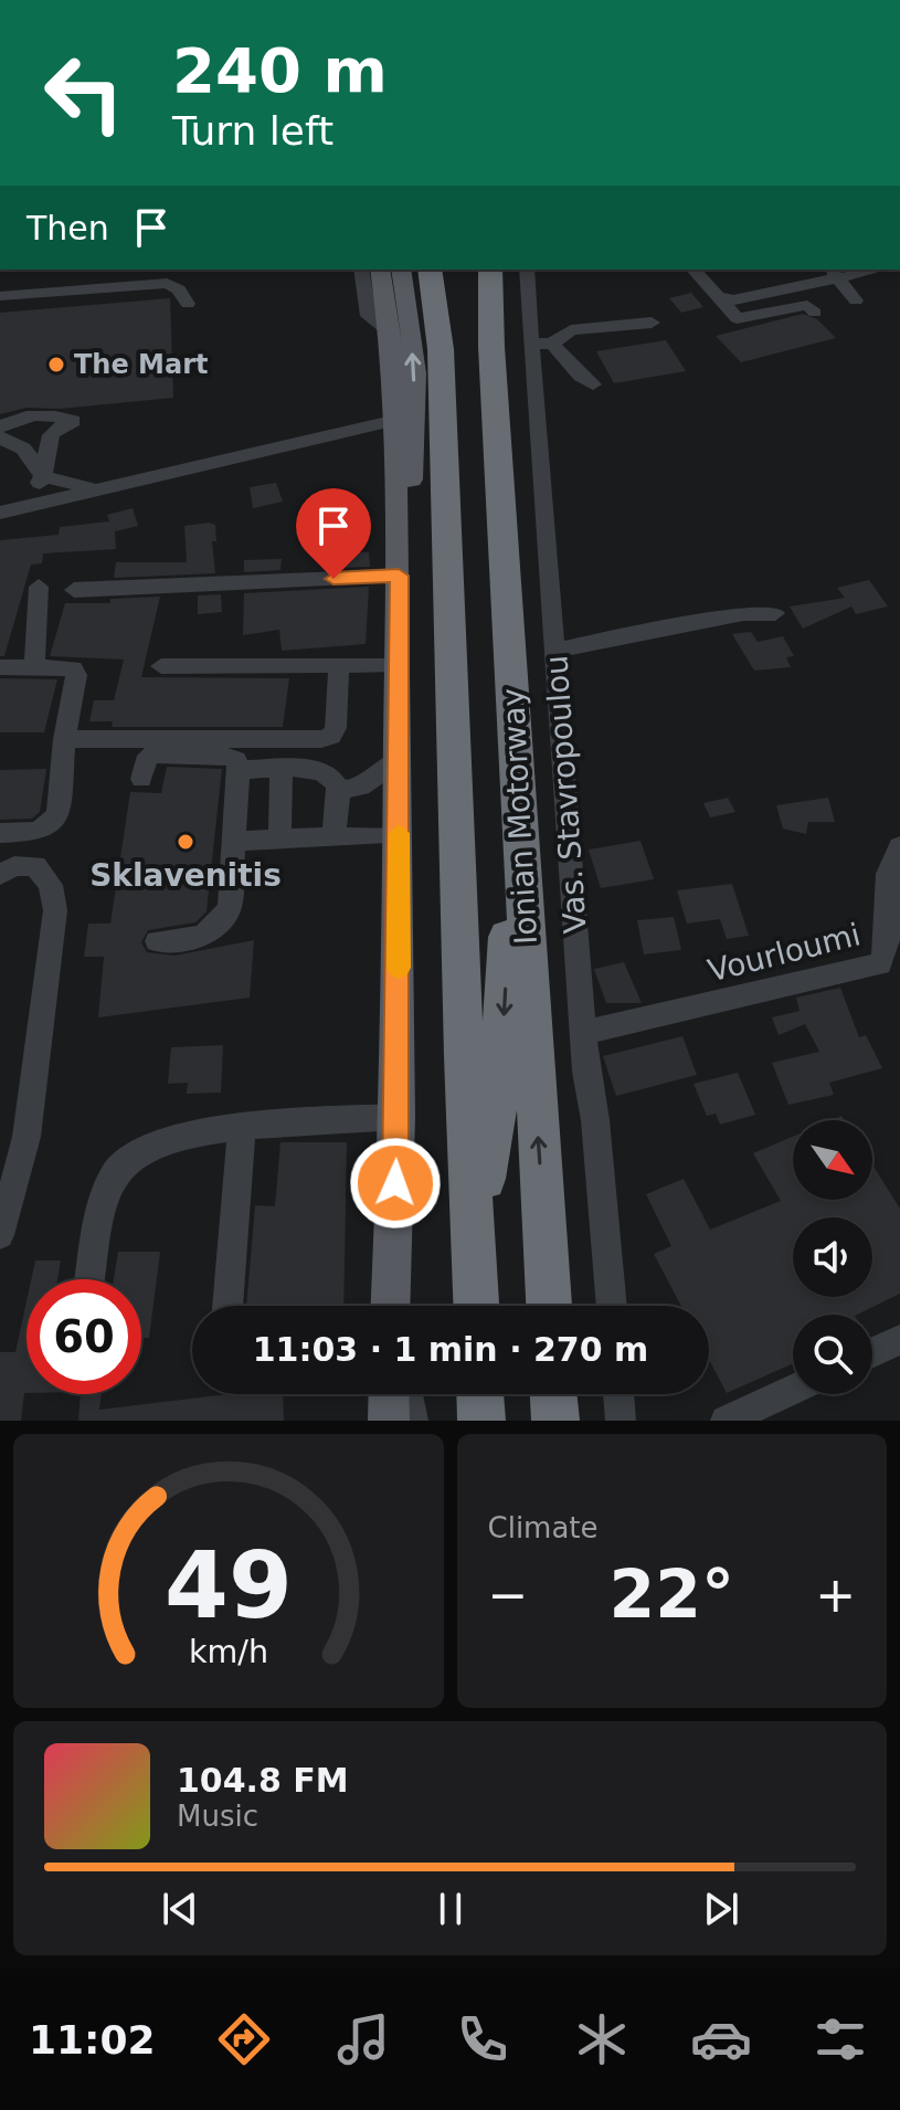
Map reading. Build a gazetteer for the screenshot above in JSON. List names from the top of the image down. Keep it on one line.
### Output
{"streets":{"highway":["Ionian Motorway"],"street":["Vas. Stavropoulou","Vourloumi"]},"crossings":[["Vas. Stavropoulou","Vourloumi"]],"places":["The Mart","Sklavenitis"],"north":"bottom right","page":{"turn":["240 m","Turn left"],"then":"Then","limit":"60","trip":"11:03 · 1 min · 270 m","tile":"Climate","heat":["−","22°","+"],"song":["104.8 FM","Music"],"tabs":"11:02","gauge":["49","km/h"]}}
